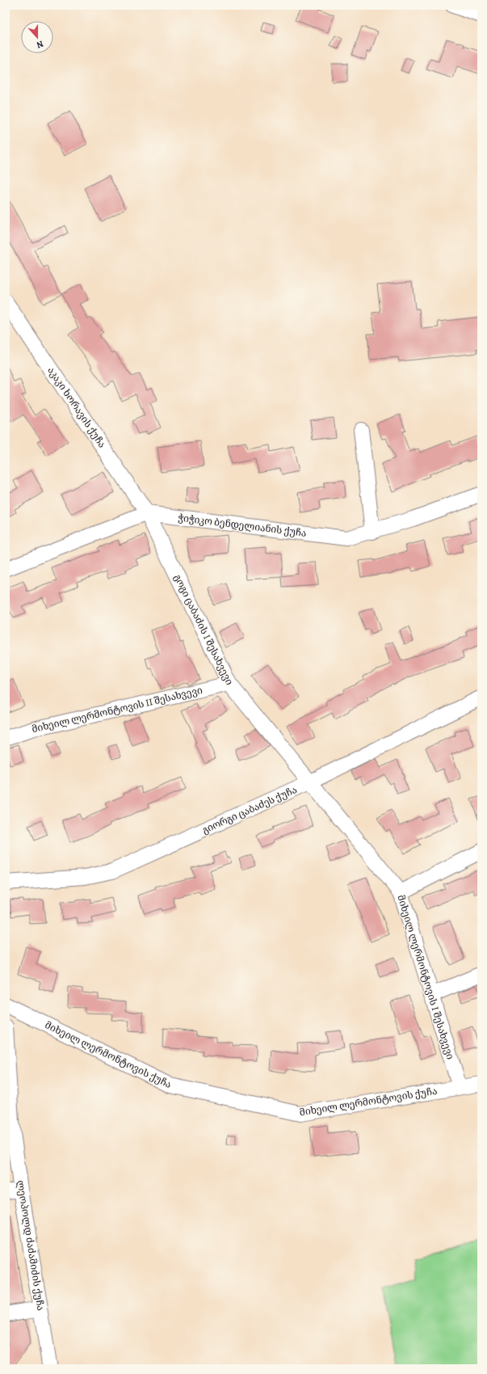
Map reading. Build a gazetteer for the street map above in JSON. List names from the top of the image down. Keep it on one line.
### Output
{"streets":{"street":["აკაკი ხორავის ქუჩა","ჭიჭიკო ბენდელიანის ქუჩა","გოგი ცაბაძის I შესახვევი","მიხეილ ლერმონტოვის II შესახვევი","გიორგი ცაბაძეს ქუჩა","მიხეილ ლერმონტოვის I შესახვევი","მიხეილ ლერმონტოვის ქუჩა","ლეოპოლდ ძაძამიძის ქუჩა"]},"crossings":[["აკაკი ხორავის ქუჩა","ჭიჭიკო ბენდელიანის ქუჩა"],["აკაკი ხორავის ქუჩა","გოგი ცაბაძის I შესახვევი"],["ჭიჭიკო ბენდელიანის ქუჩა","გოგი ცაბაძის I შესახვევი"],["გოგი ცაბაძის I შესახვევი","მიხეილ ლერმონტოვის II შესახვევი"],["გოგი ცაბაძის I შესახვევი","გიორგი ცაბაძეს ქუჩა"],["გოგი ცაბაძის I შესახვევი","მიხეილ ლერმონტოვის I შესახვევი"],["გიორგი ცაბაძეს ქუჩა","მიხეილ ლერმონტოვის I შესახვევი"],["მიხეილ ლერმონტოვის I შესახვევი","მიხეილ ლერმონტოვის ქუჩა"]],"north":"bottom"}
